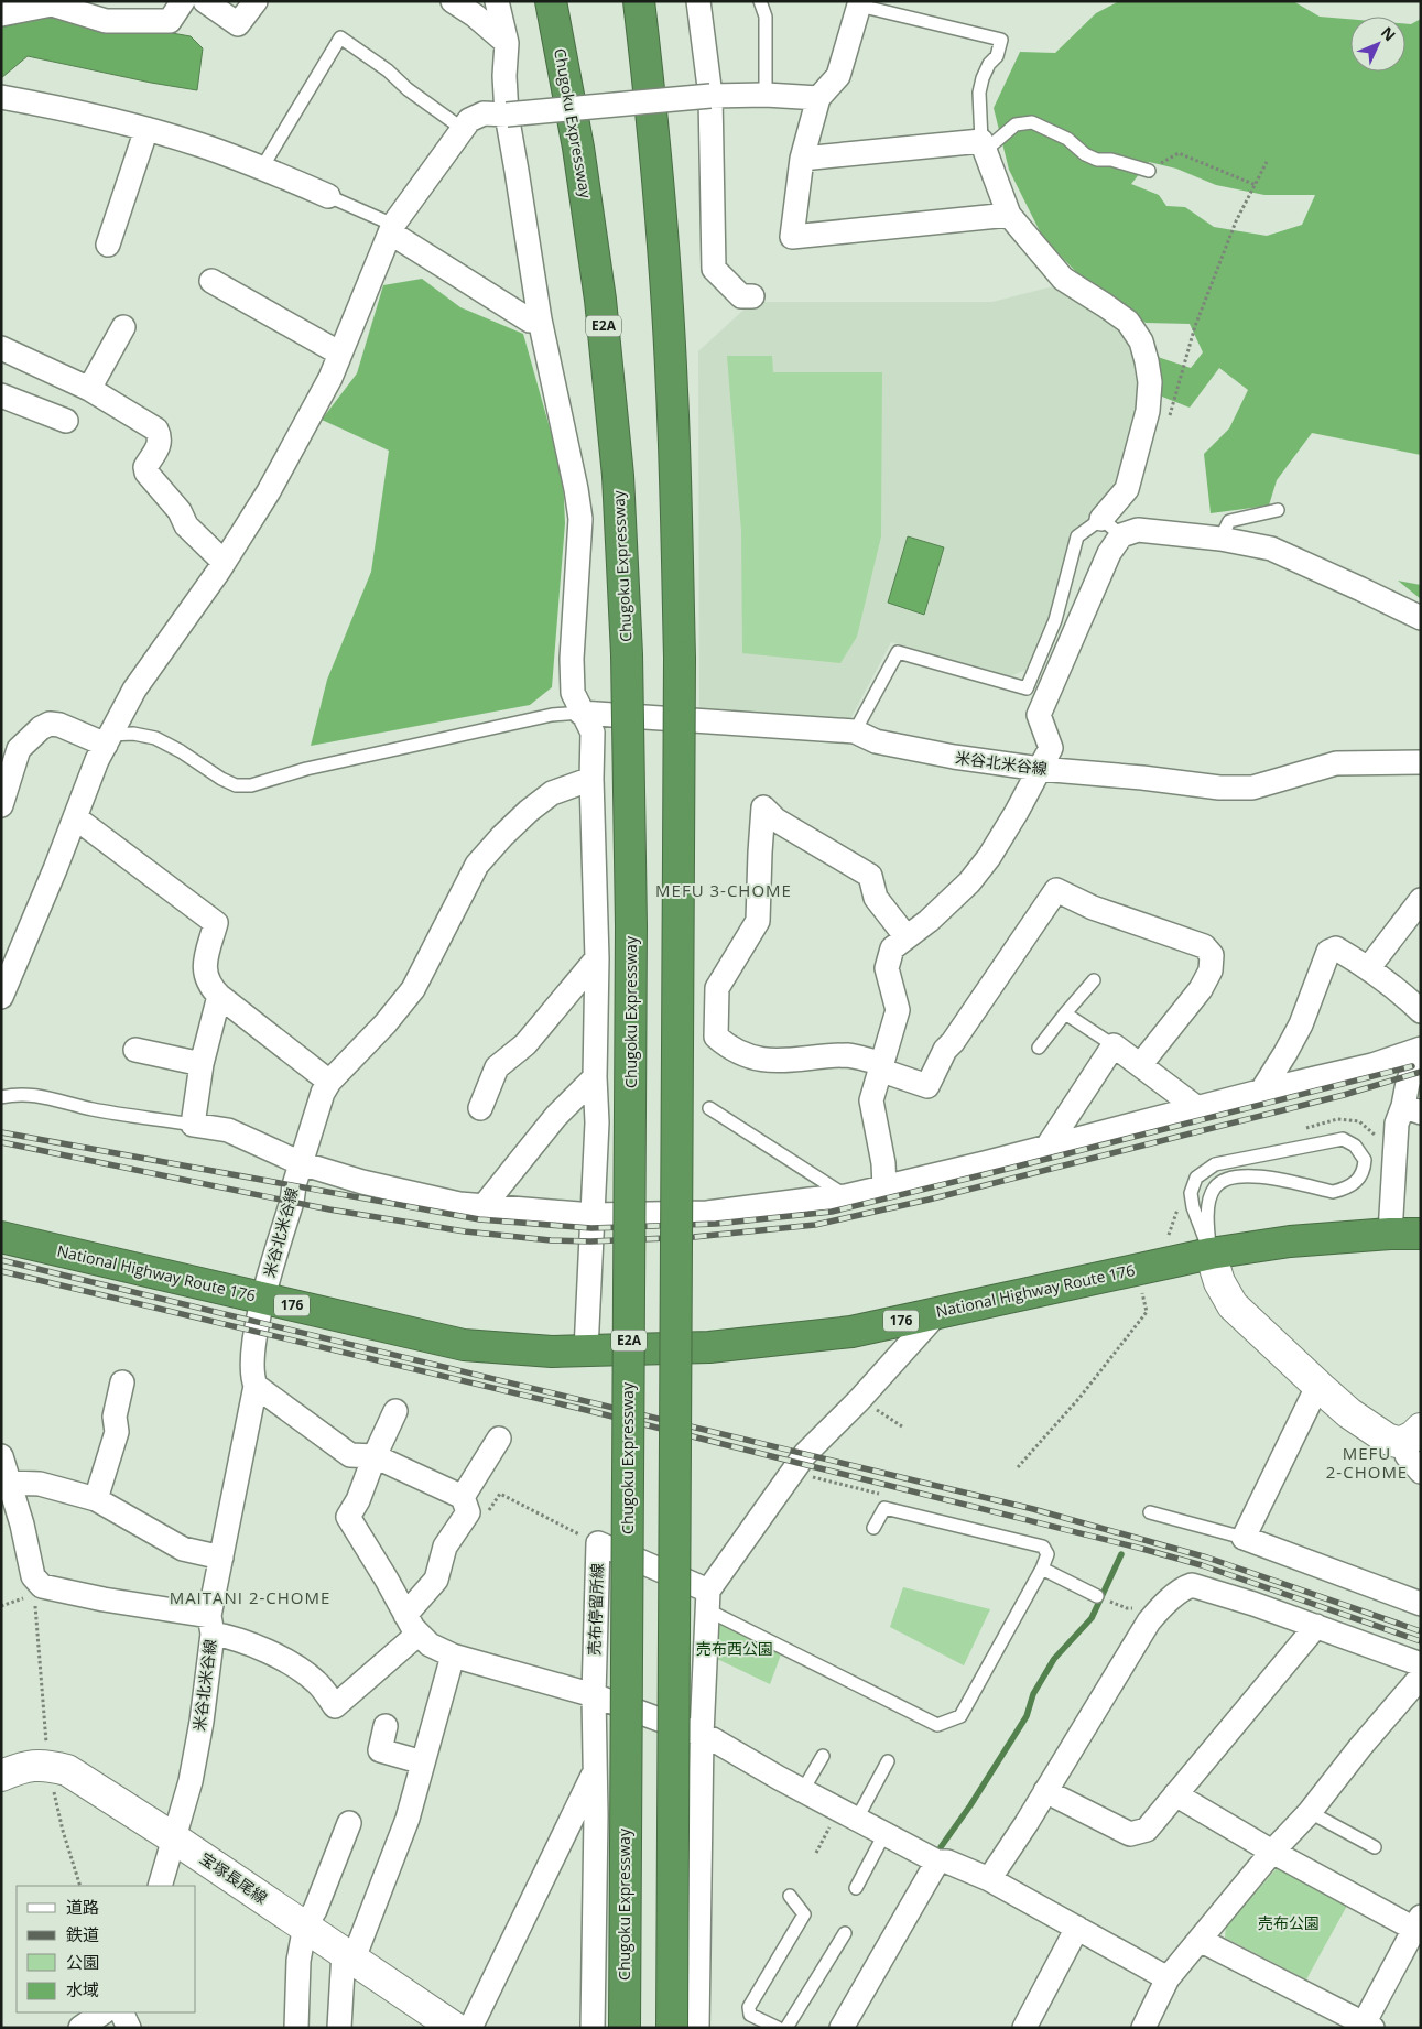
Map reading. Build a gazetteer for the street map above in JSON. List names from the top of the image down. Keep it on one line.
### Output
{"streets":{"highway":["Chugoku Expressway","E2A","National Highway Route 176","176"],"street":["米谷北米谷線","売布停留所線","宝塚長尾線"]},"crossings":[["米谷北米谷線","National Highway Route 176"],["米谷北米谷線","宝塚長尾線"]],"districts":["MEFU 3-CHOME","MEFU 2-CHOME","MAITANI 2-CHOME"],"parks":["売布西公園","売布公園"],"legend":["道路","鉄道","公園","水域"],"north":"top right"}
